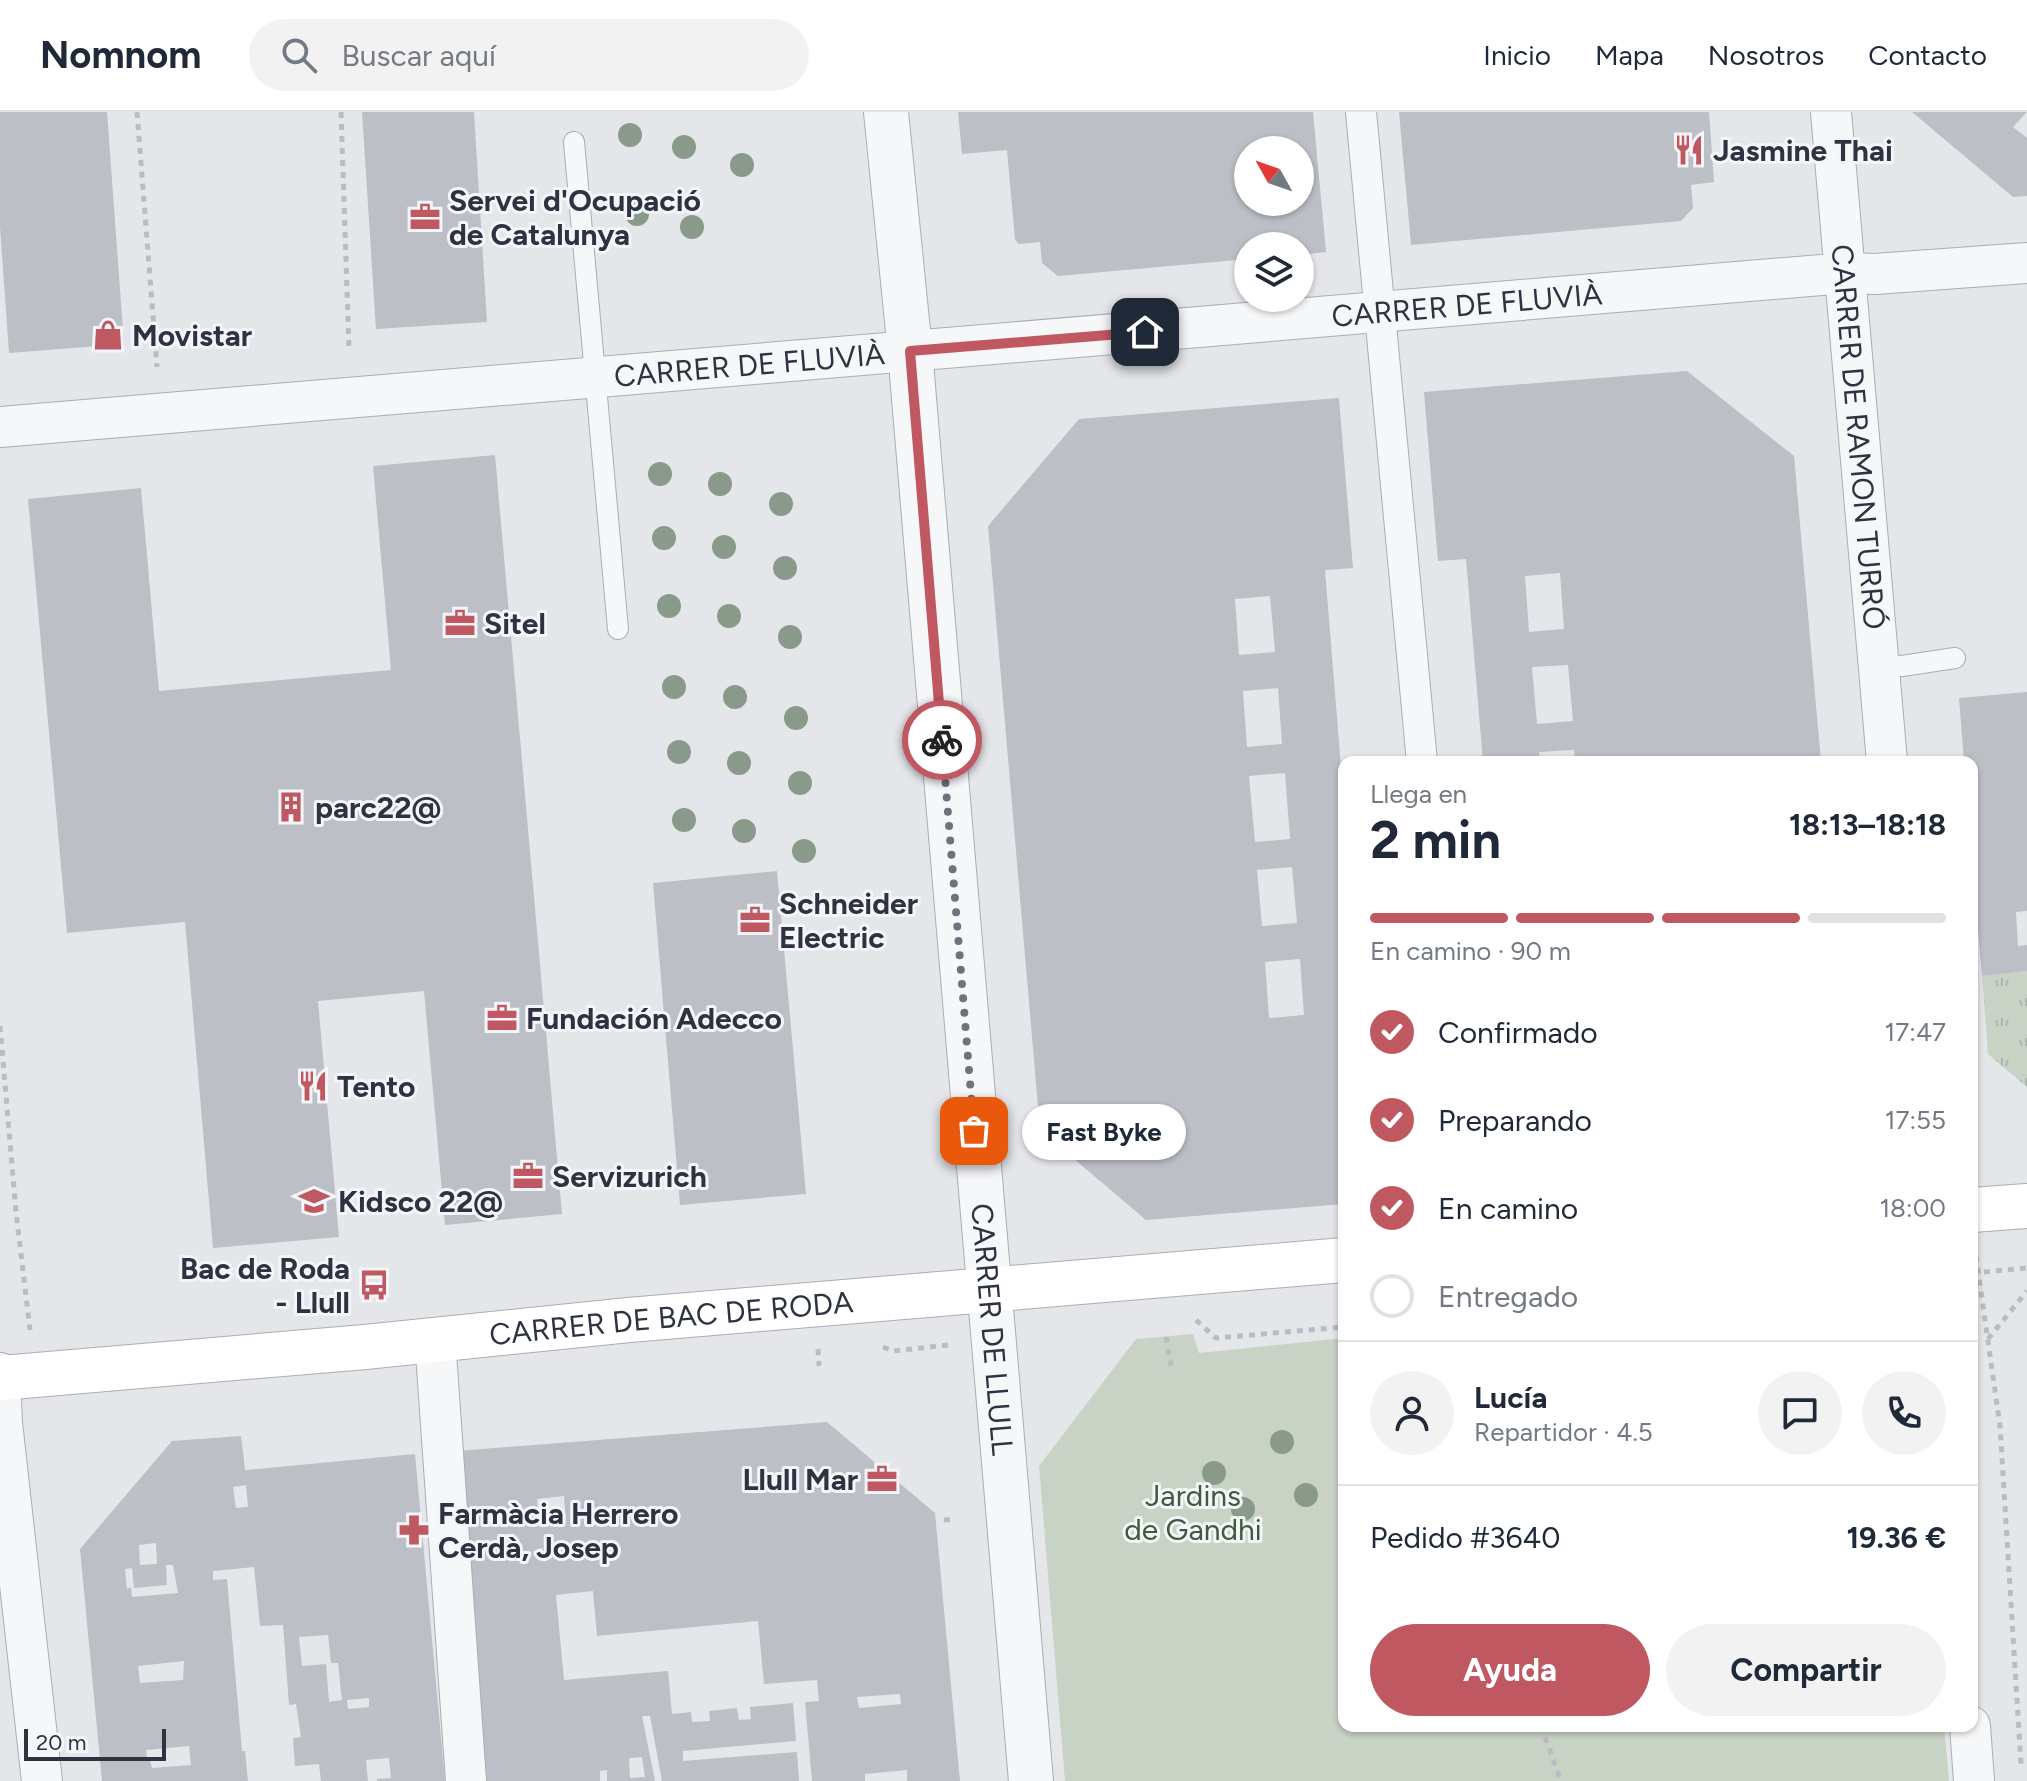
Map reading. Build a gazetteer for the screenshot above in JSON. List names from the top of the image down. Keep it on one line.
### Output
{"streets":{"main road":["CARRER DE BAC DE RODA"],"street":["CARRER DE FLUVIÀ","CARRER DE RAMON TURRÓ","CARRER DE LLULL"]},"crossings":[["CARRER DE FLUVIÀ","CARRER DE RAMON TURRÓ"],["CARRER DE FLUVIÀ","CARRER DE LLULL"],["CARRER DE BAC DE RODA","CARRER DE LLULL"]],"parks":["Jardins de Gandhi"],"places":{"restaurant":["Jasmine Thai","Tento"],"office":["Servei d'Ocupació de Catalunya","Sitel","Schneider Electric","Fundación Adecco","Servizurich","Llull Mar"],"shop":["Movistar"],"building":["parc22@"],"other":["Fast Byke"],"school or university":["Kidsco 22@"],"bus stop":["Bac de Roda - Llull"],"pharmacy":["Farmàcia Herrero Cerdà, Josep"]},"scale_bar":"20 m","north":"top left","page":{"header":"Nomnom","search":"Buscar aquí","nav":["Inicio","Mapa","Nosotros","Contacto"],"heading":["2 min","Llega en","18:13–18:18"],"panel":["Lucía","Repartidor · 4.5","Pedido #3640","19.36 €"],"bar":"En camino · 90 m","list":[["Confirmado","17:47"],["Preparando","17:55"],["En camino","18:00"],"Entregado"],"bubble":"Fast Byke","buttons":["Ayuda","Compartir"],"scale":"20 m"}}
